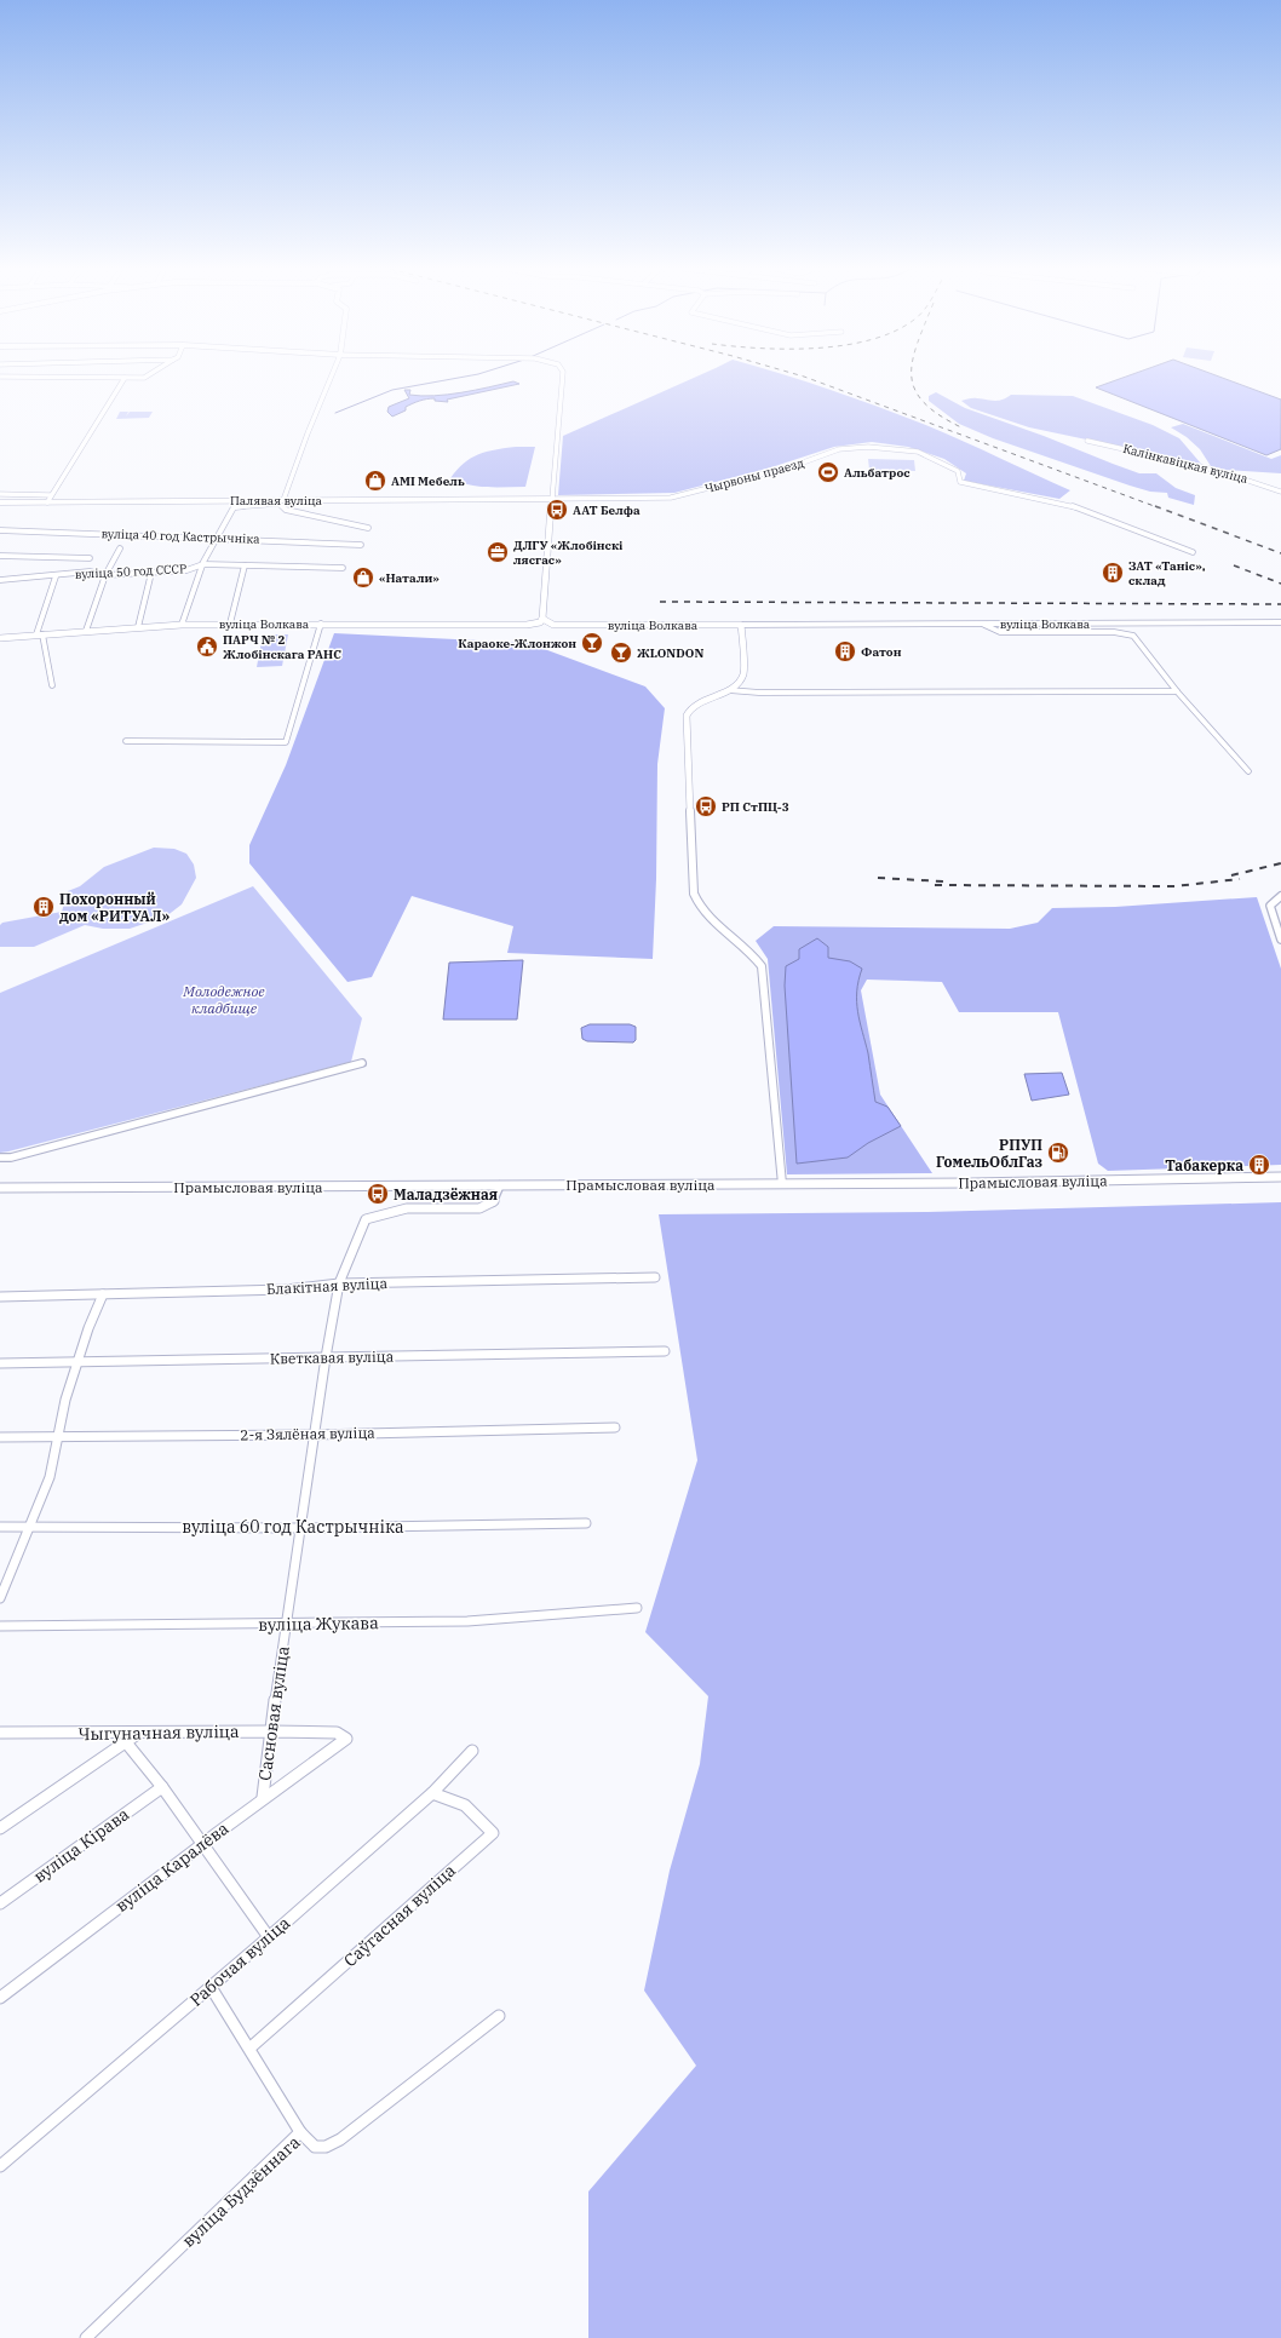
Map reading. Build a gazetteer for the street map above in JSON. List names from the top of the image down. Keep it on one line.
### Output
{"streets":{"main road":["Прамысловая вуліца"],"street":["Калінкавіцкая вуліца","Чырвоны праезд","Палявая вуліца","вуліца 40 год Кастрычніка","вуліца 50 год СССР","вуліца Волкава","Блакітная вуліца","Кветкавая вуліца","2-я Зялёная вуліца","вуліца 60 год Кастрычніка","вуліца Жукава","Сасновая вуліца","Чыгуначная вуліца","вуліца Кірава","вуліца Каралёва","Саўгасная вуліца","Рабочая вуліца","вуліца Будзённага"]},"crossings":[["Чырвоны праезд","Палявая вуліца"],["вуліца 50 год СССР","вуліца Волкава"],["Прамысловая вуліца","Сасновая вуліца"],["Блакітная вуліца","Сасновая вуліца"],["Кветкавая вуліца","Сасновая вуліца"],["2-я Зялёная вуліца","Сасновая вуліца"],["вуліца 60 год Кастрычніка","Сасновая вуліца"],["вуліца Жукава","Сасновая вуліца"],["Сасновая вуліца","Чыгуначная вуліца"],["Сасновая вуліца","вуліца Каралёва"],["Чыгуначная вуліца","вуліца Каралёва"],["Саўгасная вуліца","Рабочая вуліца"]],"parks":["Молодежное кладбище"],"places":{"sports":["Альбатрос"],"shop":["AMI Мебель","«Натали»"],"bus stop":["ААТ Белфа","РП СтПЦ-3","Маладзёжная"],"office":["ДЛГУ «Жлобінскі лясгас»"],"building":["ЗАТ «Таніс», склад","Фатон","Похоронный дом «РИТУАЛ»","Табакерка"],"bar":["Караоке-Жлонжон","ЖLONDON"],"public building":["ПАРЧ № 2 Жлобінскага РАНС"],"fuel station":["РПУП ГомельОблГаз"]}}
